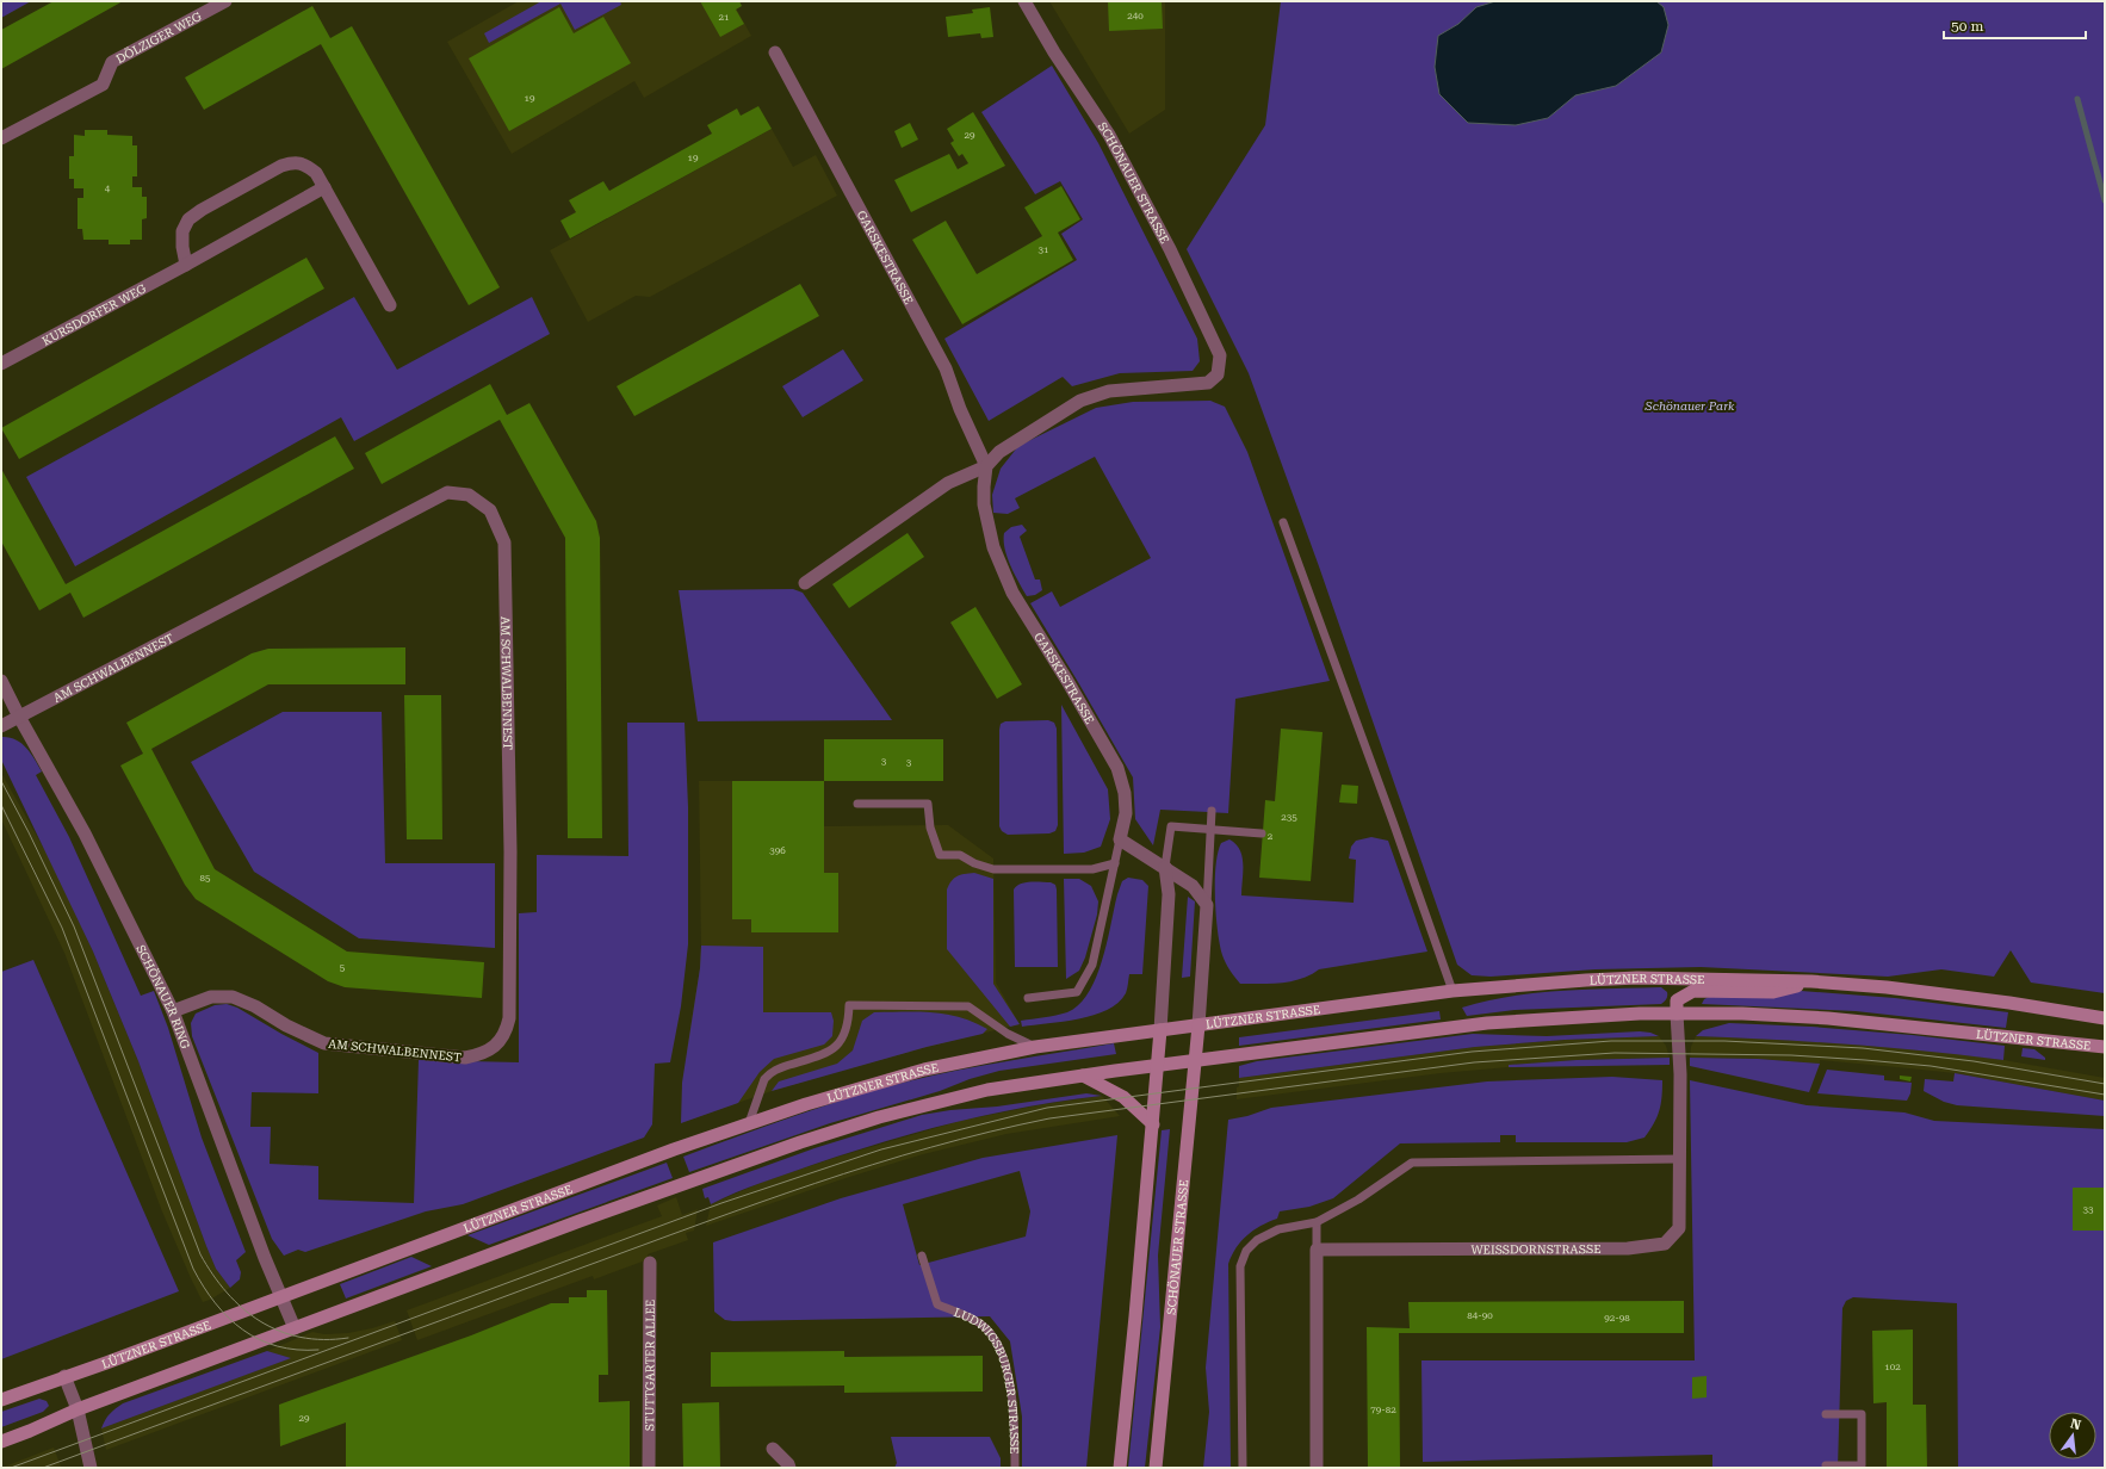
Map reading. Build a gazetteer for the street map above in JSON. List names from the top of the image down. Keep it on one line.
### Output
{"streets":{"main road":["SCHÖNAUER STRASSE","LÜTZNER STRASSE"],"street":["DÖLZIGER WEG","GARSKESTRASSE","KURSDORFER WEG","AM SCHWALBENNEST","SCHÖNAUER RING","WEISSDORNSTRASSE","STUTTGARTER ALLEE"],"lane":["LUDWIGSBURGER STRASSE"]},"crossings":[["SCHÖNAUER STRASSE","GARSKESTRASSE"],["SCHÖNAUER STRASSE","LÜTZNER STRASSE"],["AM SCHWALBENNEST","SCHÖNAUER RING"],["LÜTZNER STRASSE","SCHÖNAUER RING"],["LÜTZNER STRASSE","WEISSDORNSTRASSE"]],"parks":["Schönauer Park"],"house_numbers":["240","21","19","29","19","4","31","3","3","235","2","396","85","5","33","84-90","92-98","102","79-82","29"],"scale_bar":"50 m","north":"top"}
